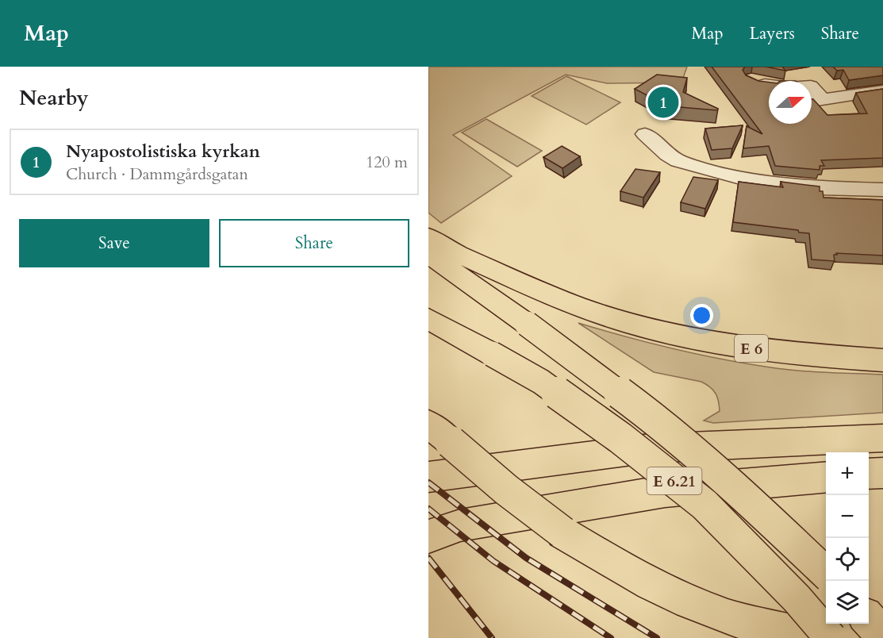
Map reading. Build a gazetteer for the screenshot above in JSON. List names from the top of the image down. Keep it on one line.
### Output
{"streets":{"highway":["E 6","E 6.21"]},"north":"right","page":{"header":"Map","nav":["Map","Layers","Share"],"heading":"Nearby","pins":"1","list":[{"mark":"1","name":"Nyapostolistiska kyrkan","note":"Church · Dammgårdsgatan","value":"120 m"}],"buttons":["Save","Share"],"map_buttons":["+","−"]}}
